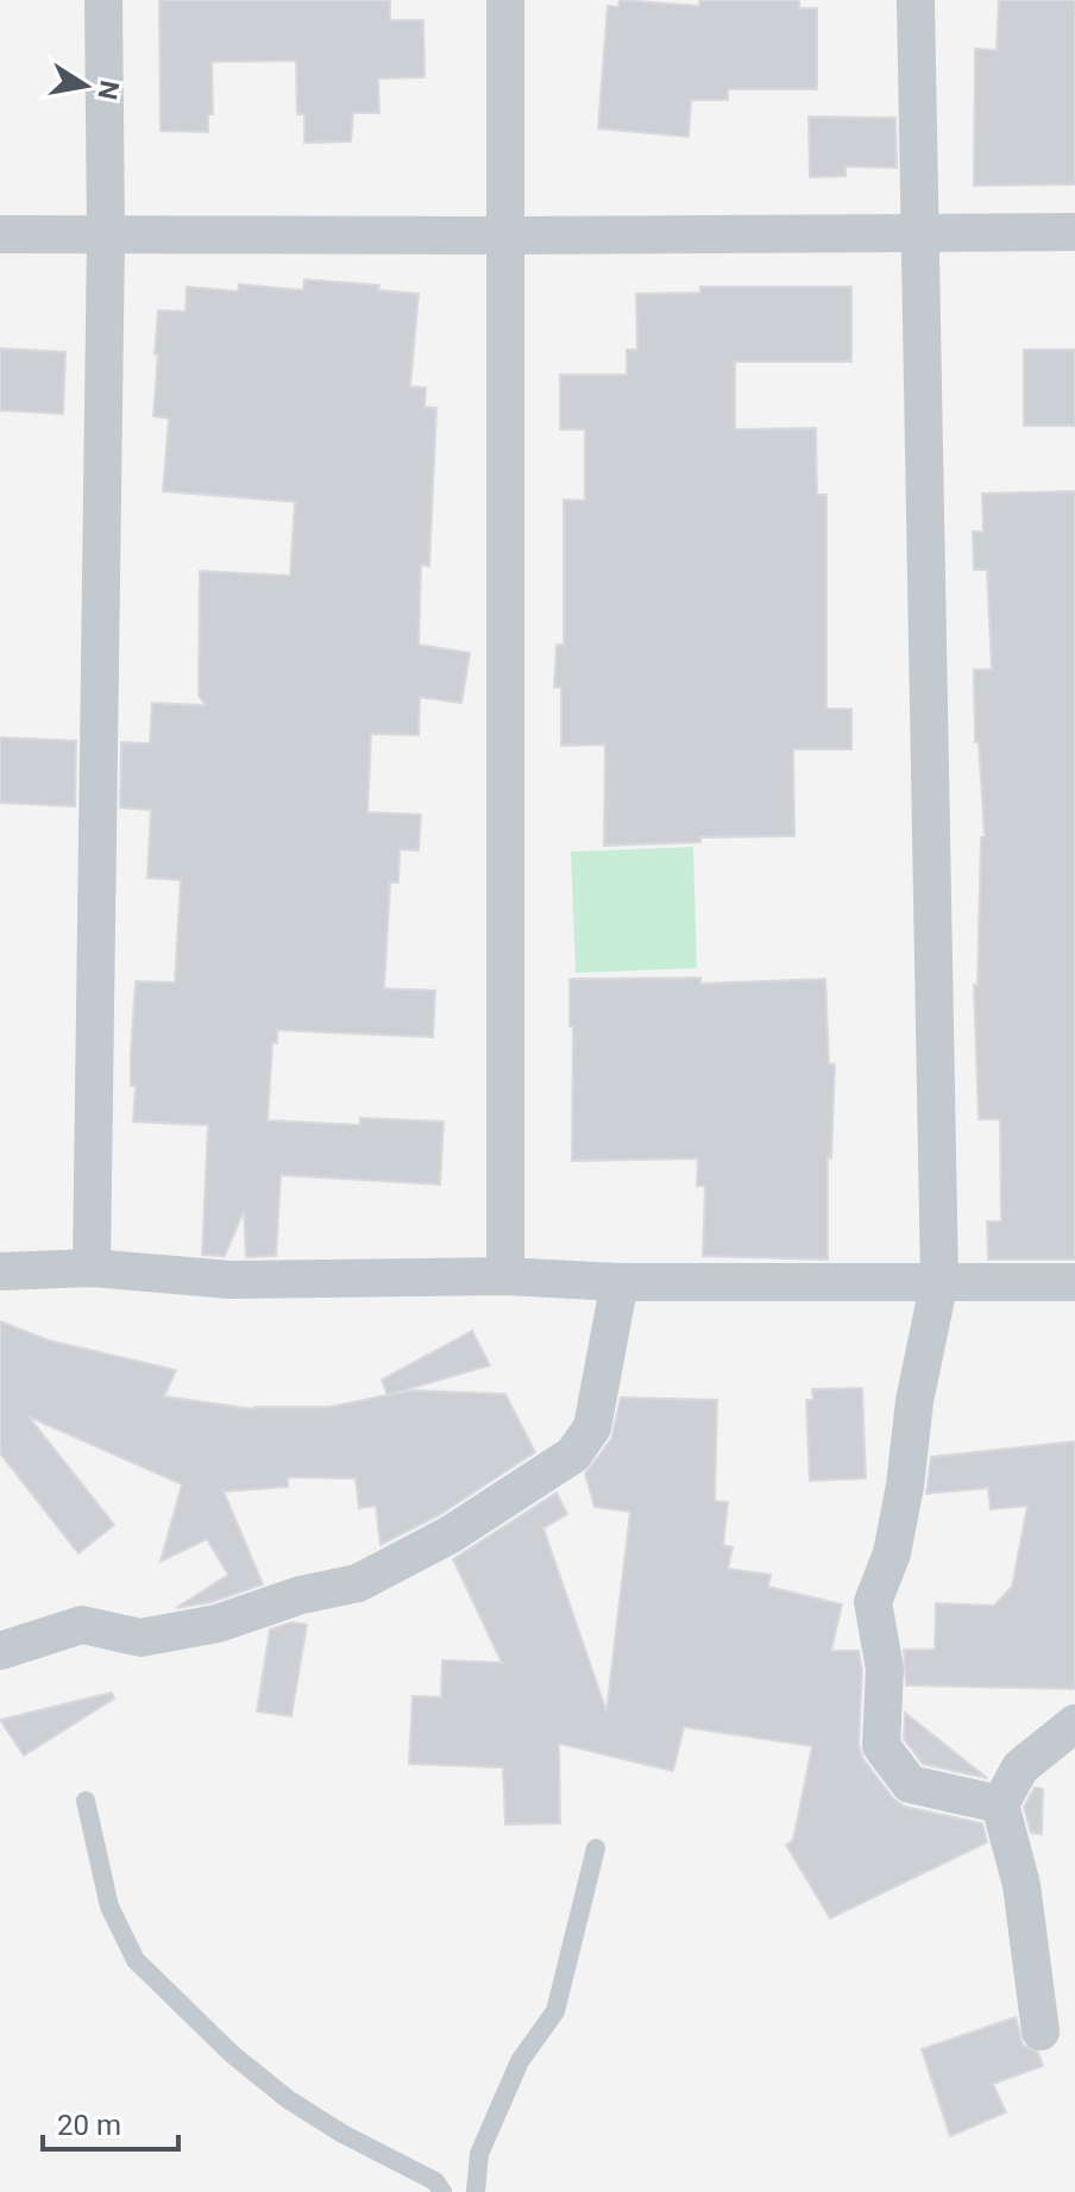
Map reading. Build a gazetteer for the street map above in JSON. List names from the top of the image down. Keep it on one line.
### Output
{"scale_bar":"20 m","north":"right"}
